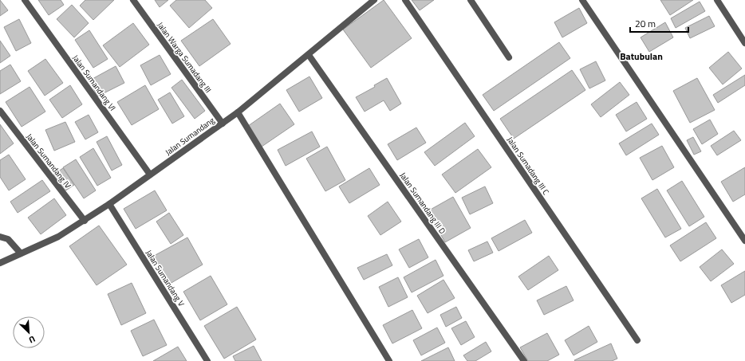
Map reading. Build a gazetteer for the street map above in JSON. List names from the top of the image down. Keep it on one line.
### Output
{"streets":{"street":["Jalan Warga Sumadang III","Jalan Sumandang VI","Jalan Sumandang","Jalan Sumandang IV","Jalan Sumadang III C","Jalan Sumandang III D","Jalan Sumandang V"]},"crossings":[["Jalan Warga Sumadang III","Jalan Sumandang"],["Jalan Sumandang VI","Jalan Sumandang"],["Jalan Sumandang","Jalan Sumandang IV"],["Jalan Sumandang","Jalan Sumandang III D"],["Jalan Sumandang","Jalan Sumandang V"]],"districts":["Batubulan"],"scale_bar":"20 m","north":"bottom right"}
